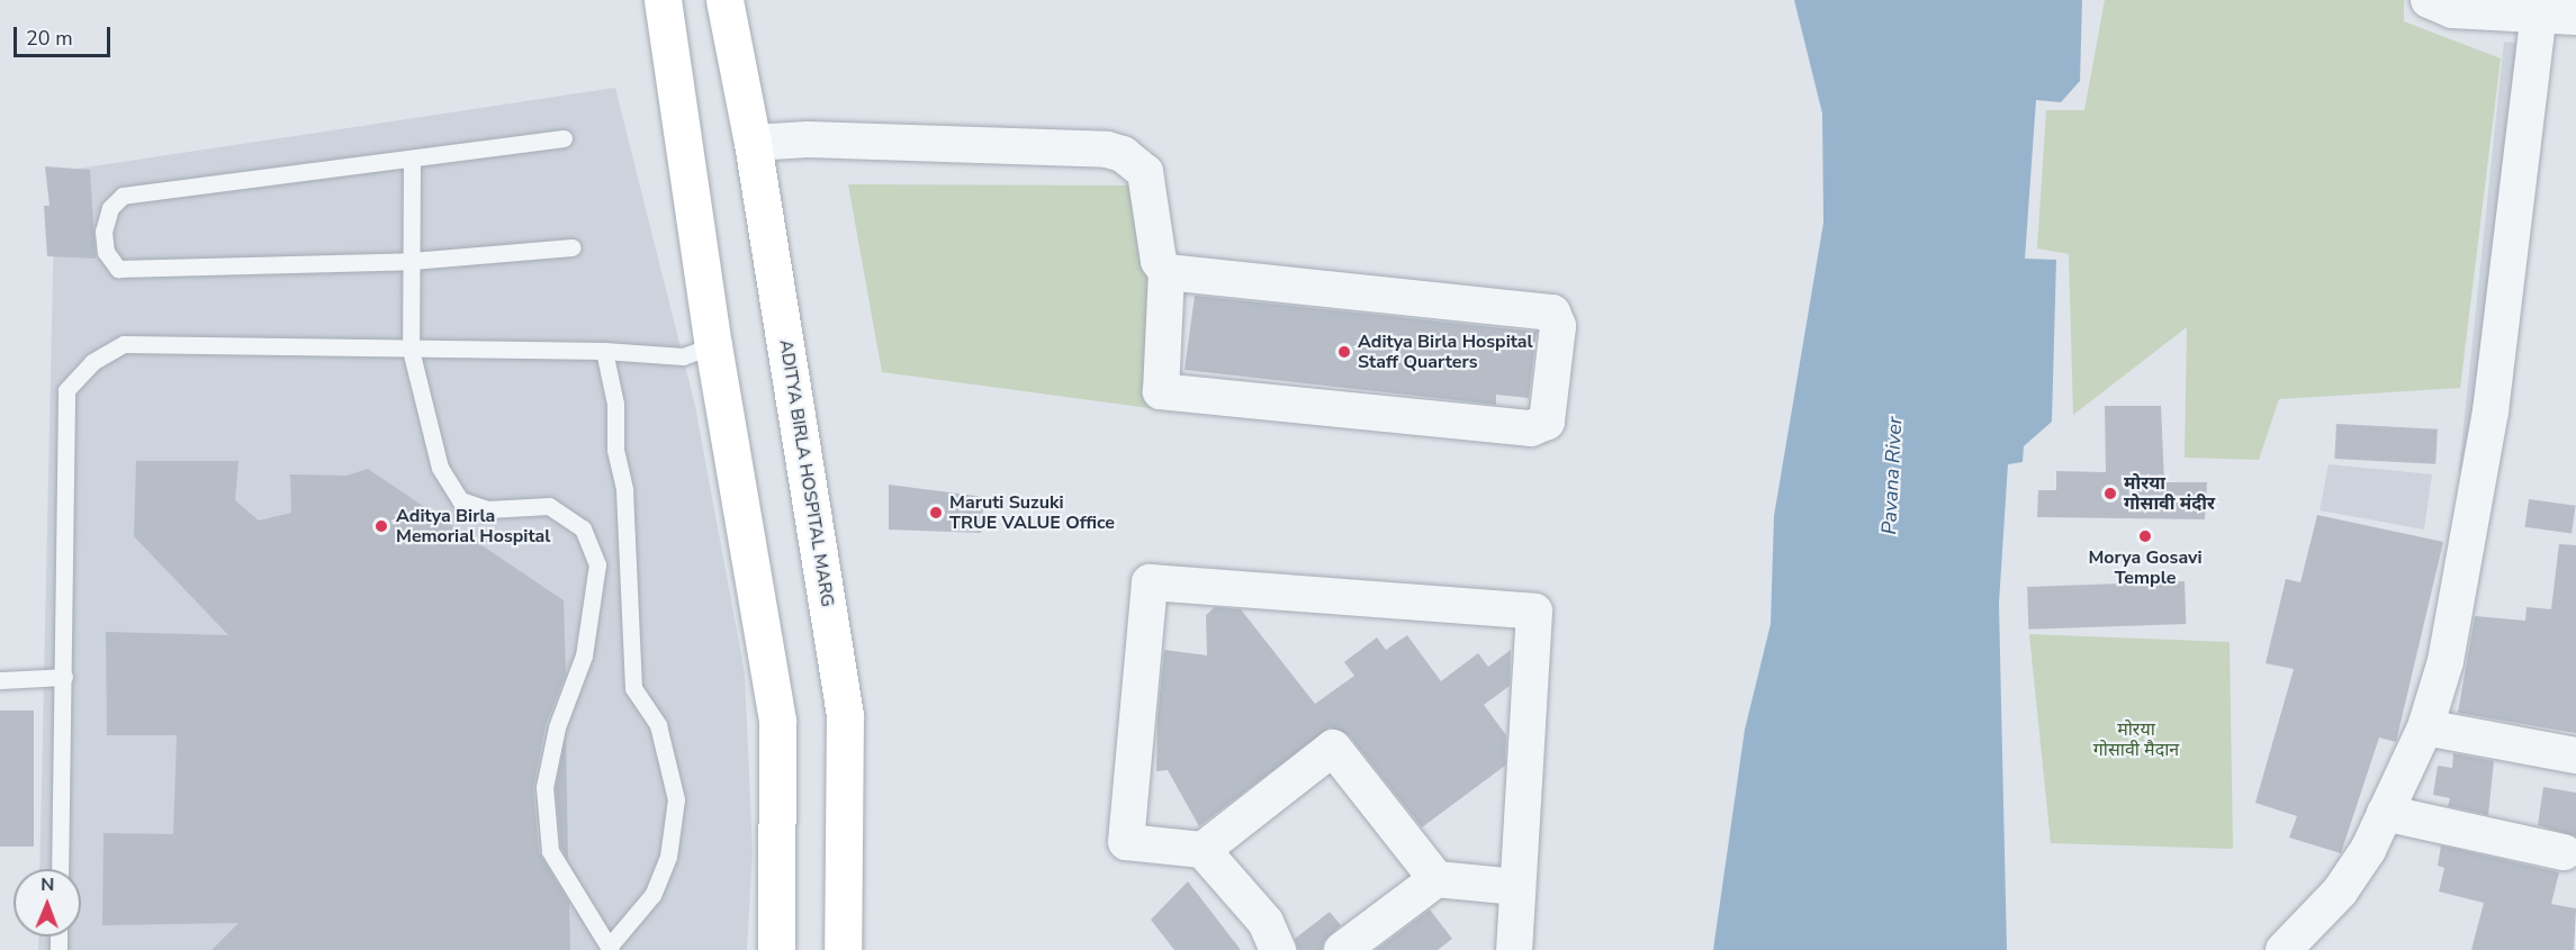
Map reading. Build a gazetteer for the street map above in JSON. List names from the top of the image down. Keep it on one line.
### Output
{"streets":{"main road":["ADITYA BIRLA HOSPITAL MARG"]},"water":["Pavana River"],"parks":["मोरया गोसावी मैदान"],"places":["Aditya Birla Hospital Staff Quarters","मोरया गोसावी मंदीर","Maruti Suzuki TRUE VALUE Office","Aditya Birla Memorial Hospital","Morya Gosavi Temple"],"scale_bar":"20 m","north":"top"}
